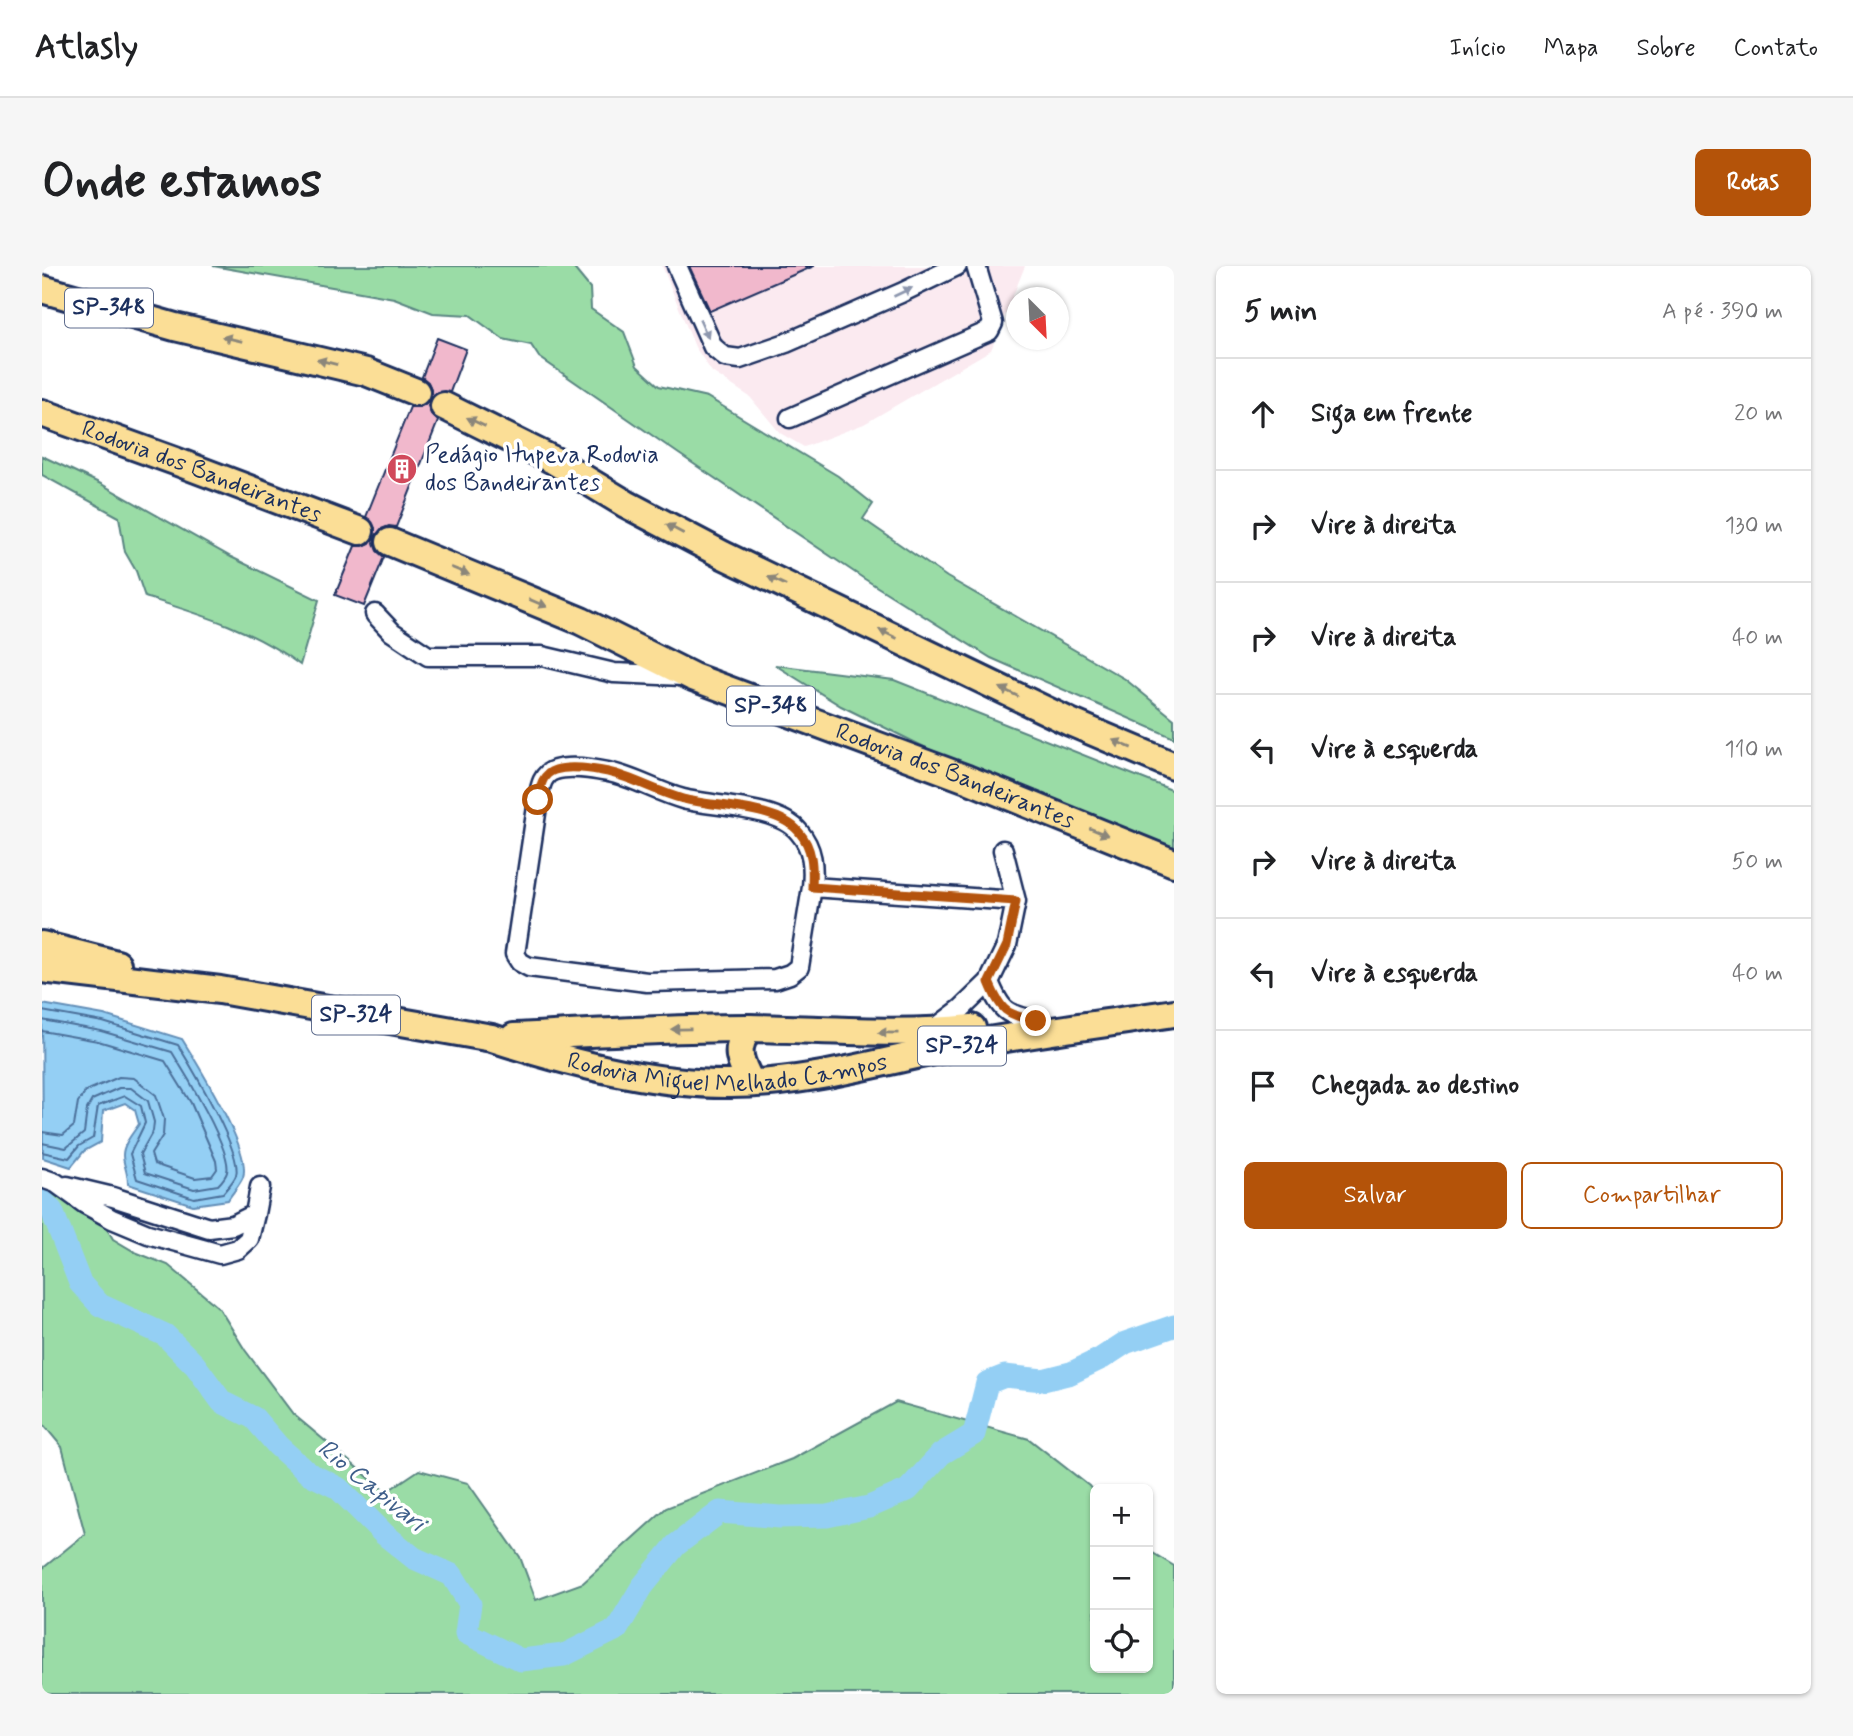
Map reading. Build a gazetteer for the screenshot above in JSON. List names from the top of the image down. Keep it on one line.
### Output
{"streets":{"highway":["SP-348","Rodovia dos Bandeirantes","SP-324","Rodovia Miguel Melhado Campos"]},"water":["Rio Capivari"],"places":{"building":["Pedágio Itupeva Rodovia dos Bandeirantes"]},"north":"bottom right","page":{"header":"Atlasly","nav":["Início","Mapa","Sobre","Contato"],"buttons":["Rotas",["Salvar","Compartilhar"]],"title":"Onde estamos","heading":["5 min","A pé · 390 m"],"list":[["Siga em frente","20 m"],["Vire à direita","130 m"],["Vire à direita","40 m"],["Vire à esquerda","110 m"],["Vire à direita","50 m"],["Vire à esquerda","40 m"],"Chegada ao destino"],"map_buttons":["+","−"]}}
